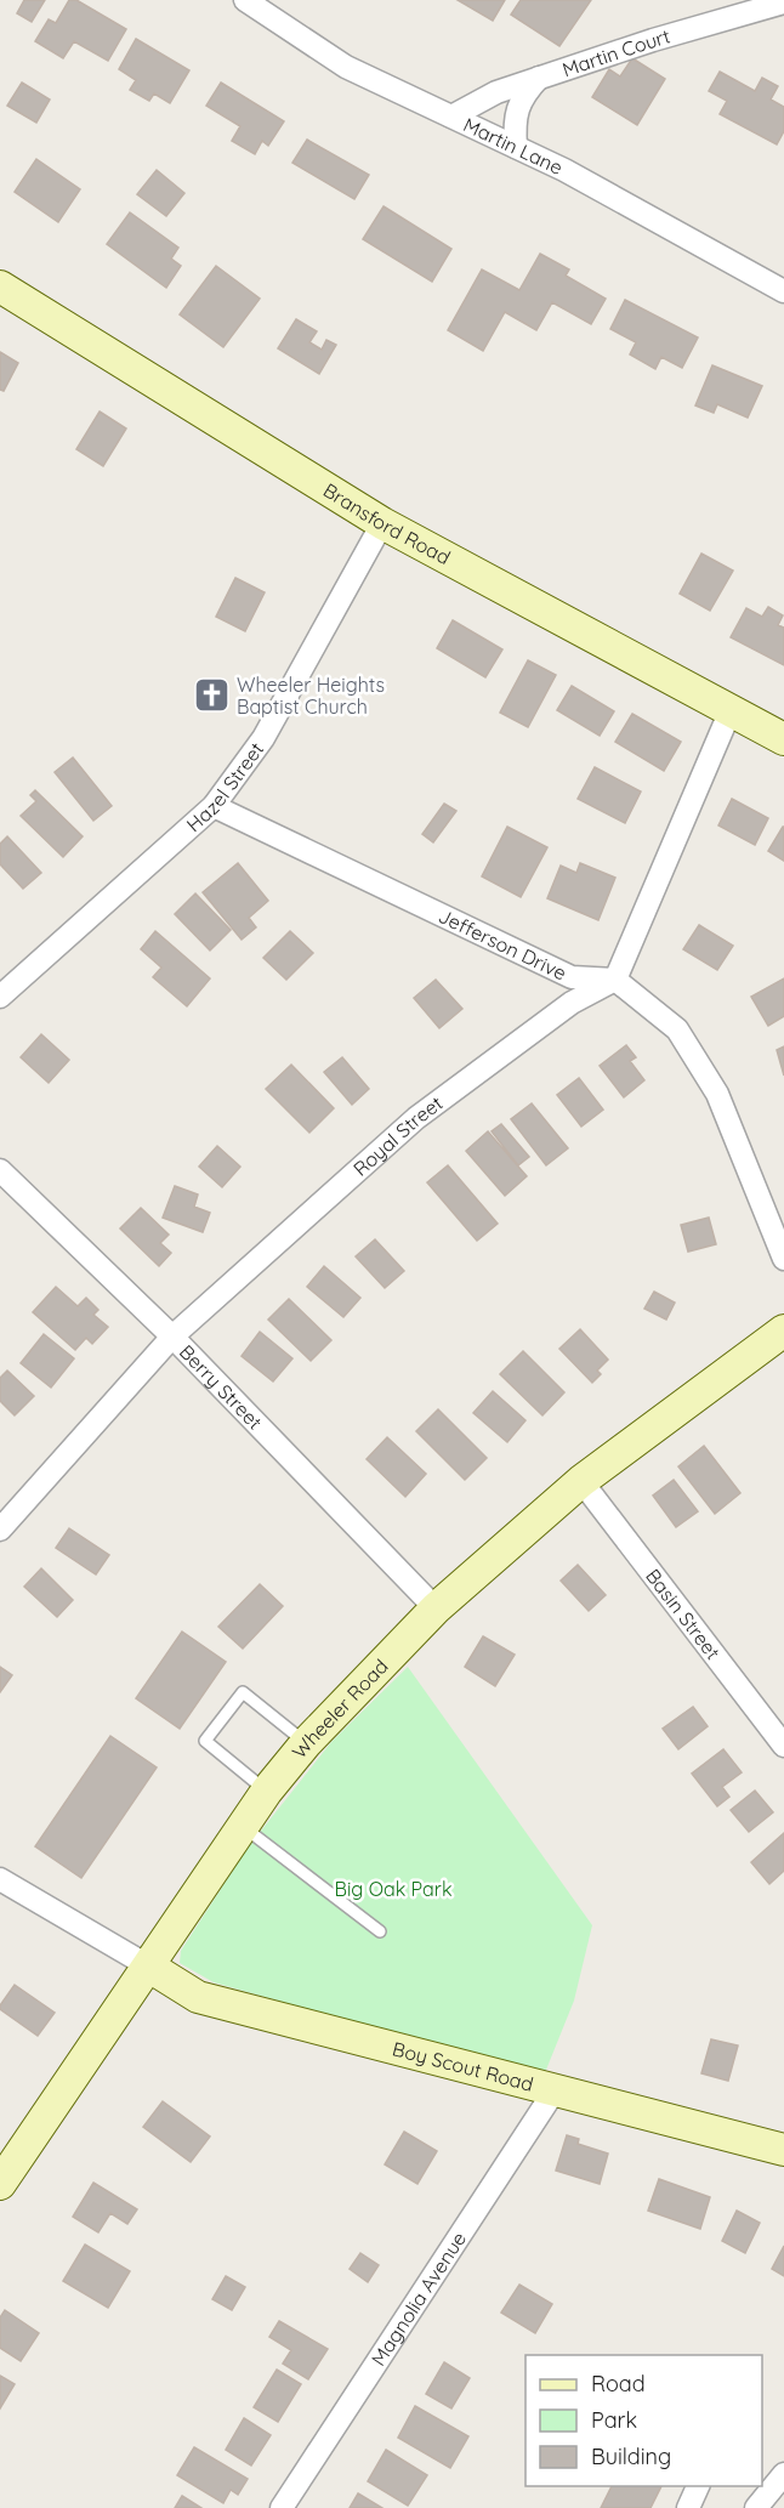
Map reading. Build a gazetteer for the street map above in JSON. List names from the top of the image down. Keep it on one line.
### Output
{"streets":{"street":["Martin Court","Martin Lane","Bransford Road","Hazel Street","Jefferson Drive","Royal Street","Berry Street","Basin Street","Wheeler Road","Boy Scout Road","Magnolia Avenue"]},"crossings":[["Martin Court","Martin Lane"],["Bransford Road","Hazel Street"],["Hazel Street","Jefferson Drive"],["Jefferson Drive","Royal Street"],["Royal Street","Berry Street"],["Berry Street","Wheeler Road"],["Basin Street","Wheeler Road"],["Wheeler Road","Boy Scout Road"],["Boy Scout Road","Magnolia Avenue"]],"parks":["Big Oak Park"],"places":{"church":["Wheeler Heights Baptist Church"]},"legend":["Road","Park","Building"]}
